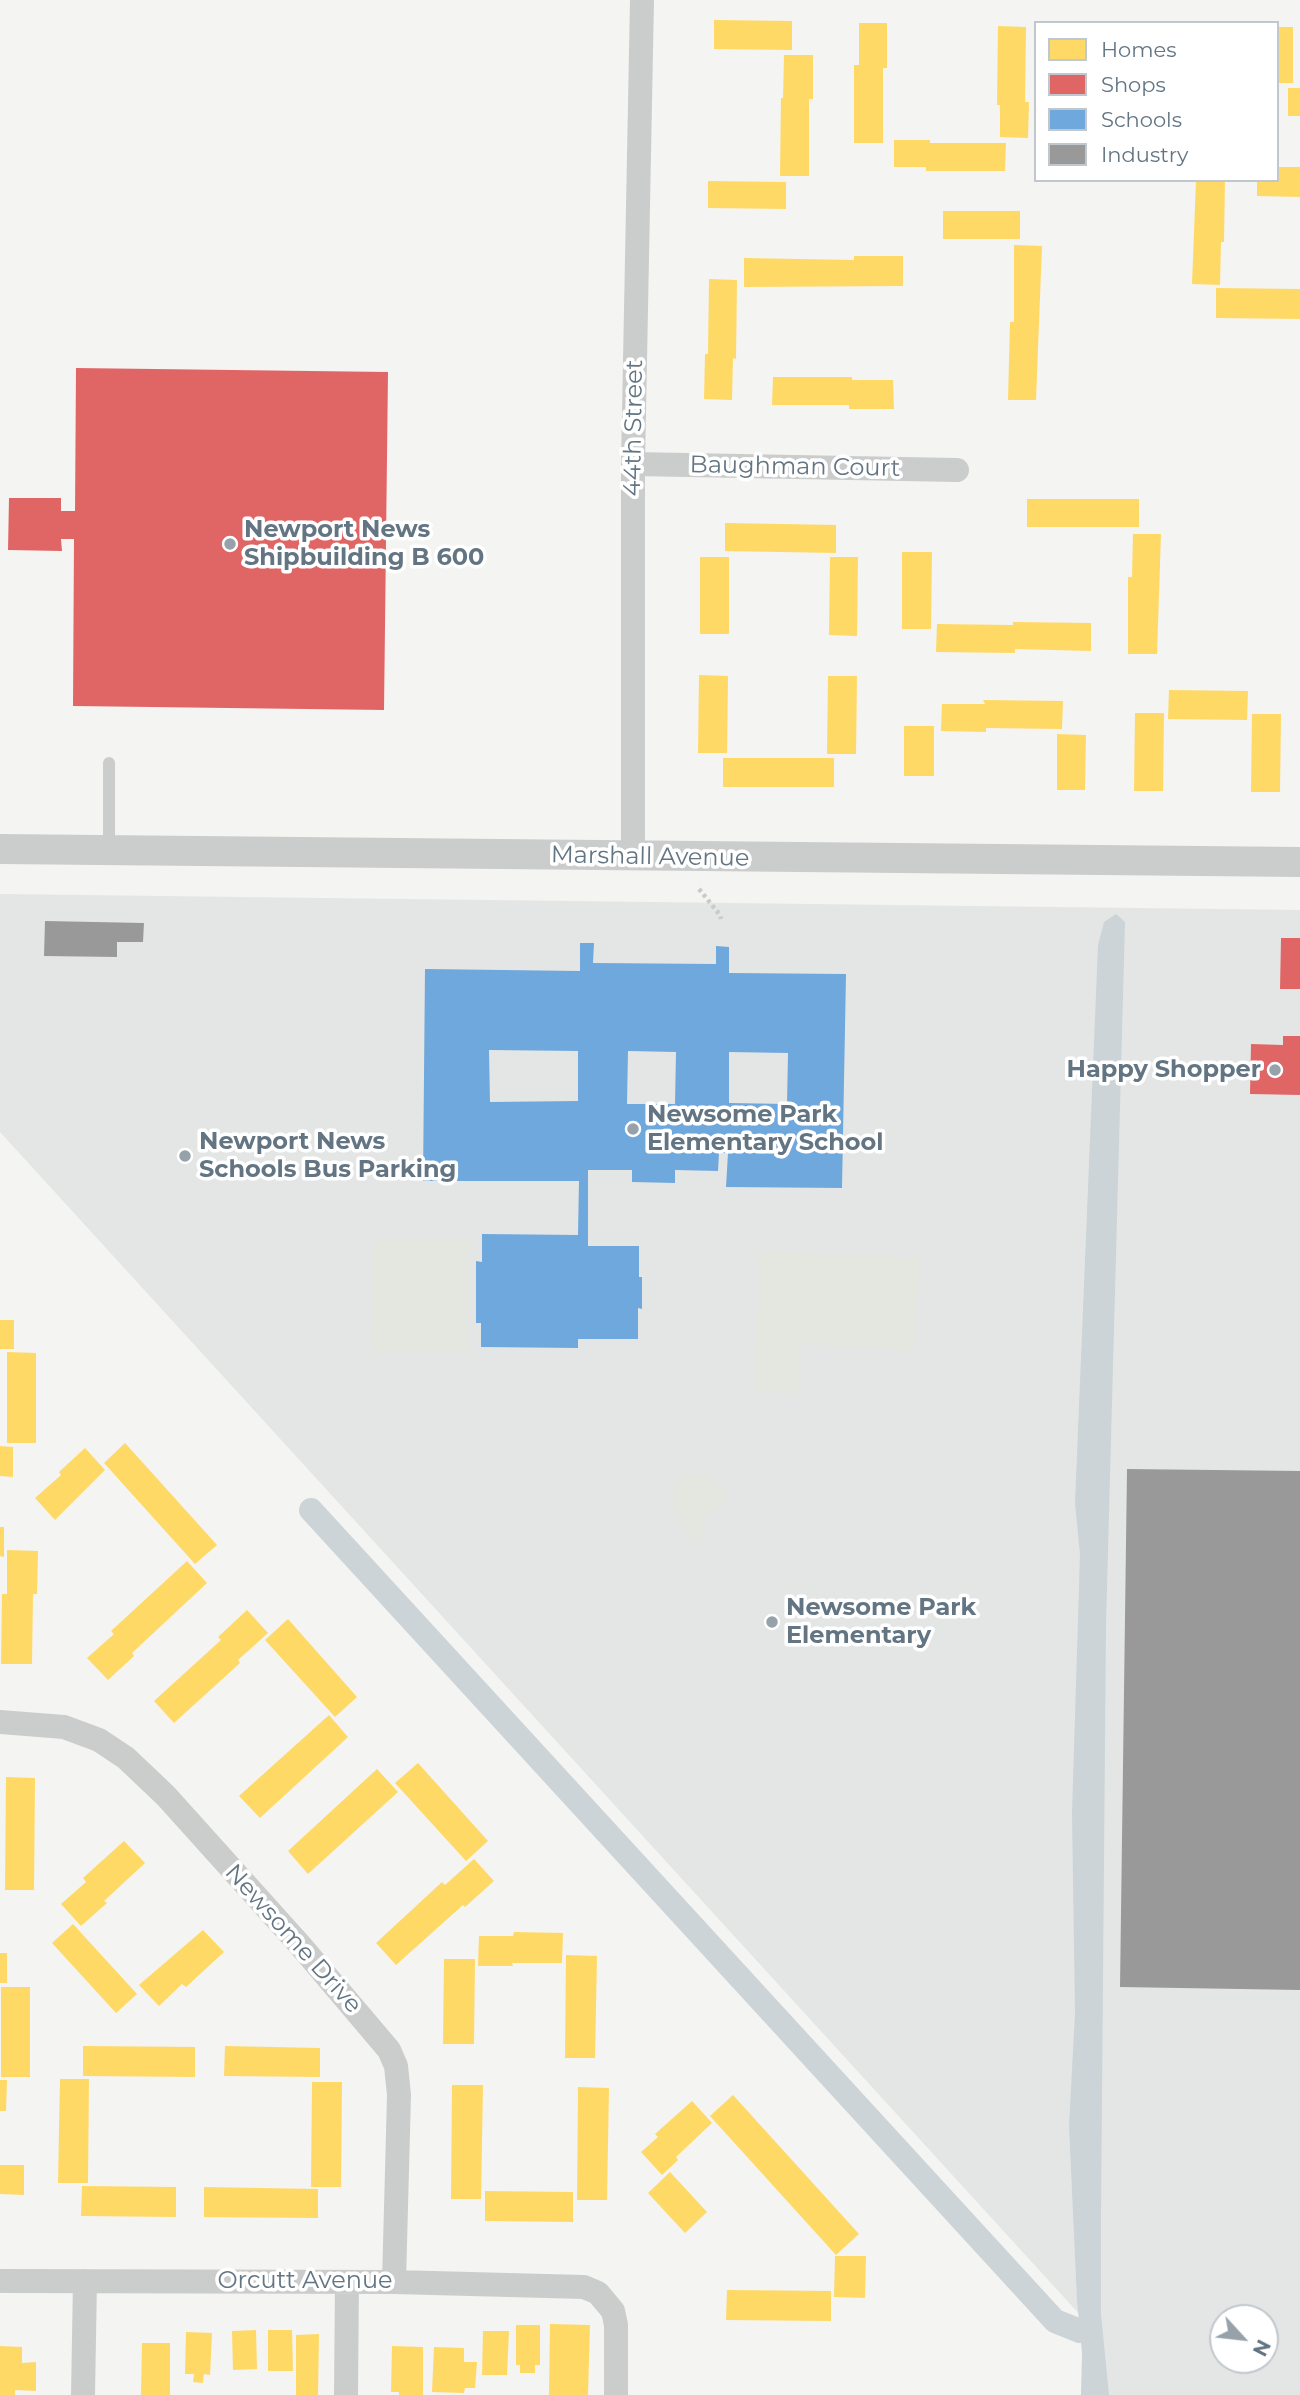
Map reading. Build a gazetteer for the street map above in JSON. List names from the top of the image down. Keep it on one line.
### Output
{"streets":{"street":["44th Street","Baughman Court","Marshall Avenue","Newsome Drive","Orcutt Avenue"]},"crossings":[["44th Street","Baughman Court"],["44th Street","Marshall Avenue"],["Newsome Drive","Orcutt Avenue"]],"places":["Newport News Shipbuilding B 600","Happy Shopper","Newsome Park Elementary School","Newport News Schools Bus Parking","Newsome Park Elementary"],"legend":["Homes","Shops","Schools","Industry"],"north":"bottom right"}
